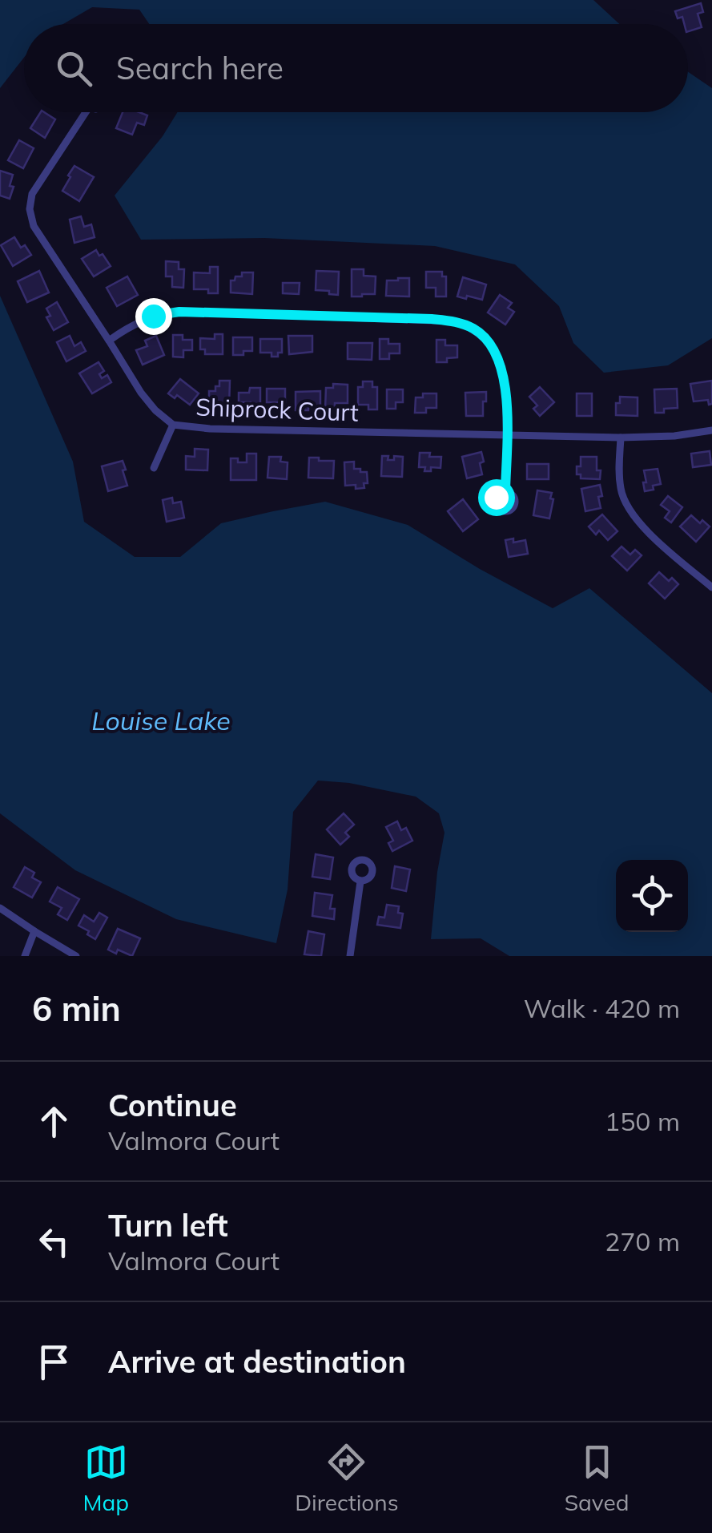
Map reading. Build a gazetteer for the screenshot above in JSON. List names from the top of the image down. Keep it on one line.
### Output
{"streets":{"street":["Shiprock Court"]},"water":["Louise Lake"],"page":{"search":"Search here","heading":["6 min","Walk · 420 m"],"list":[["Continue","Valmora Court","150 m"],["Turn left","Valmora Court","270 m"],"Arrive at destination"],"nav":["Map","Directions","Saved"]}}
